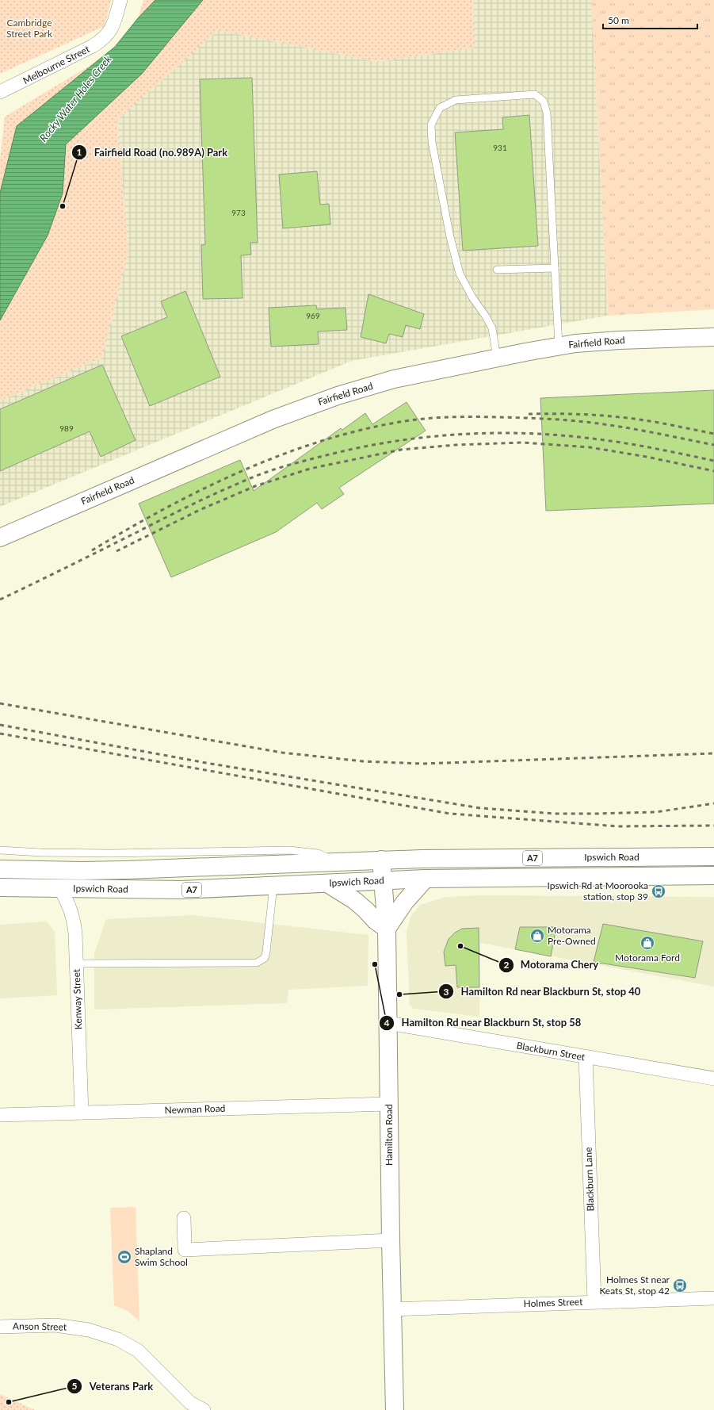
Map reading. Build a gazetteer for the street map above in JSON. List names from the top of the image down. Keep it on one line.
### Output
{"streets":{"main road":["Fairfield Road","Ipswich Road","A7","Hamilton Road"],"street":["Melbourne Street","Kenway Street","Blackburn Street","Newman Road","Blackburn Lane","Holmes Street","Anson Street"]},"crossings":[["Ipswich Road","Kenway Street"],["Ipswich Road","Hamilton Road"],["Kenway Street","Newman Road"],["Blackburn Street","Hamilton Road"],["Blackburn Street","Blackburn Lane"],["Newman Road","Hamilton Road"],["Hamilton Road","Holmes Street"],["Blackburn Lane","Holmes Street"]],"water":["Rocky Water Holes Creek"],"parks":["Cambridge Street Park"],"places":{"other":["Fairfield Road (no.989A) Park","Motorama Chery","Hamilton Rd near Blackburn St, stop 58","Hamilton Rd near Blackburn St, stop 40","Veterans Park"],"bus stop":["Ipswich Rd at Moorooka station, stop 39","Holmes St near Keats St, stop 42"],"shop":["Motorama Pre-Owned","Motorama Ford"],"sports":["Shapland Swim School"]},"house_numbers":["931","973","969","989"],"scale_bar":"50 m"}
